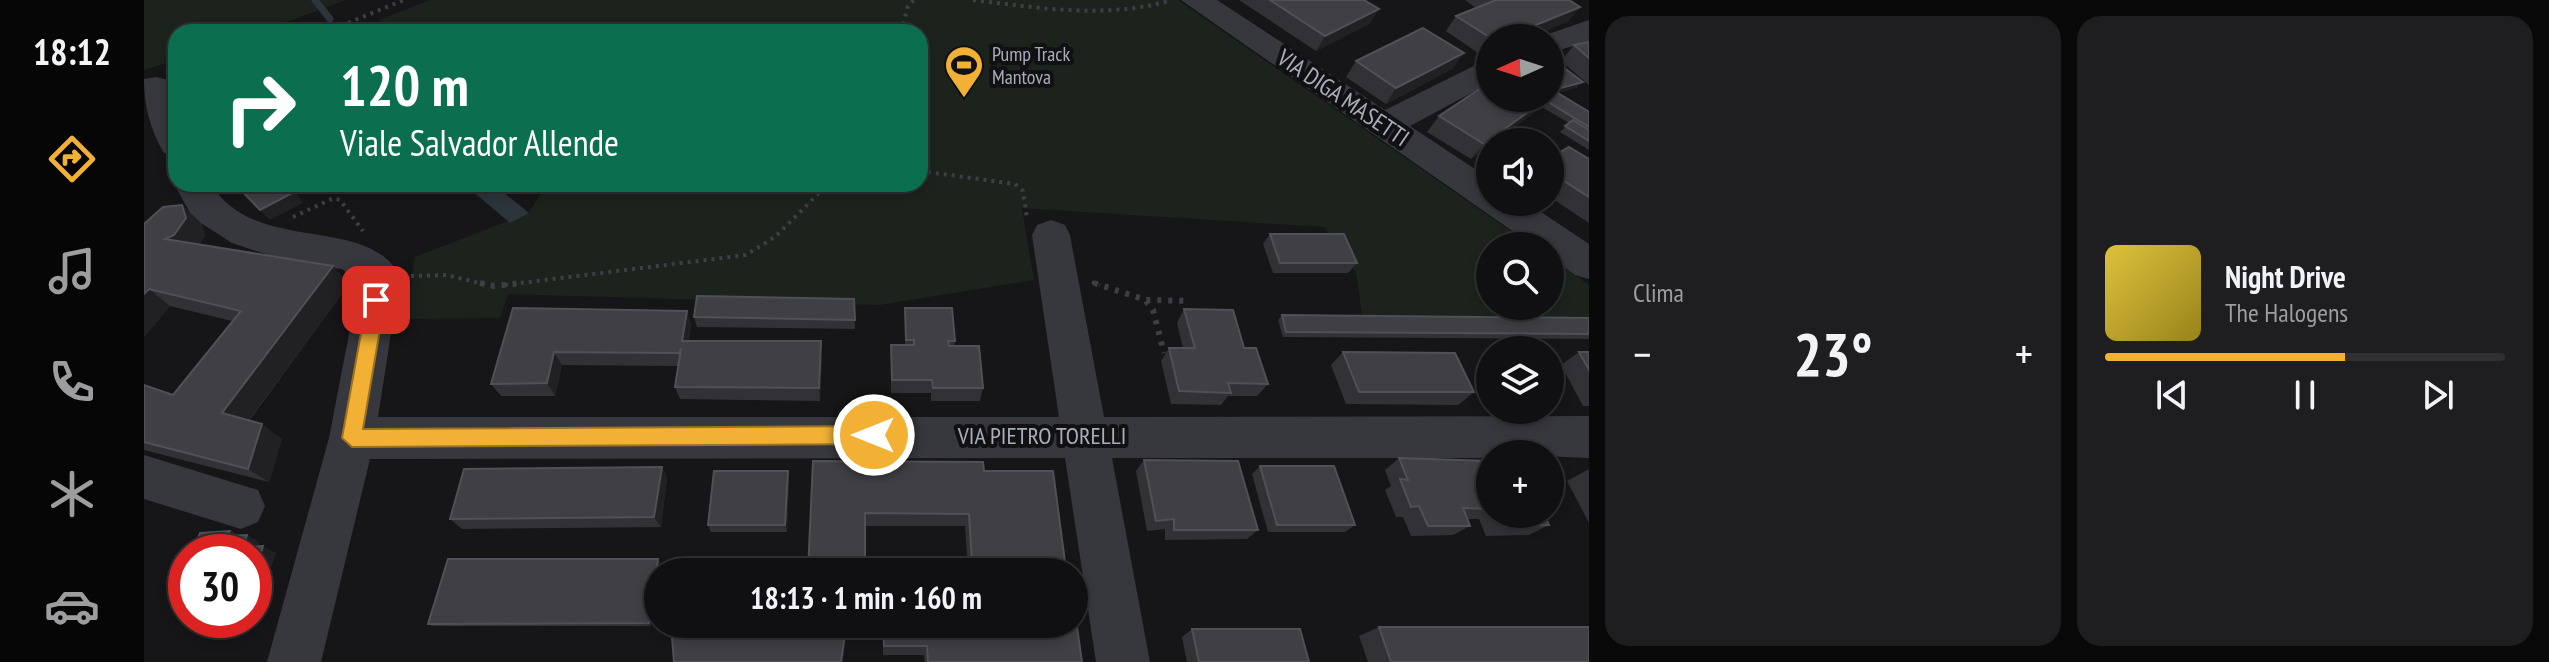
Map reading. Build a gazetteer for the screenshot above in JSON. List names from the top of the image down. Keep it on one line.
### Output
{"streets":{"street":["VIA DIGA MASETTI","VIA PIETRO TORELLI"]},"places":{"sports":["Pump Track Mantova"]},"north":"left","page":{"tabs":"18:12","tile":"Clima","map_buttons":"+","turn":["120 m","Viale Salvador Allende"],"song":["Night Drive","The Halogens"],"heat":["−","23°","+"],"limit":"30","trip":"18:13 · 1 min · 160 m"}}
